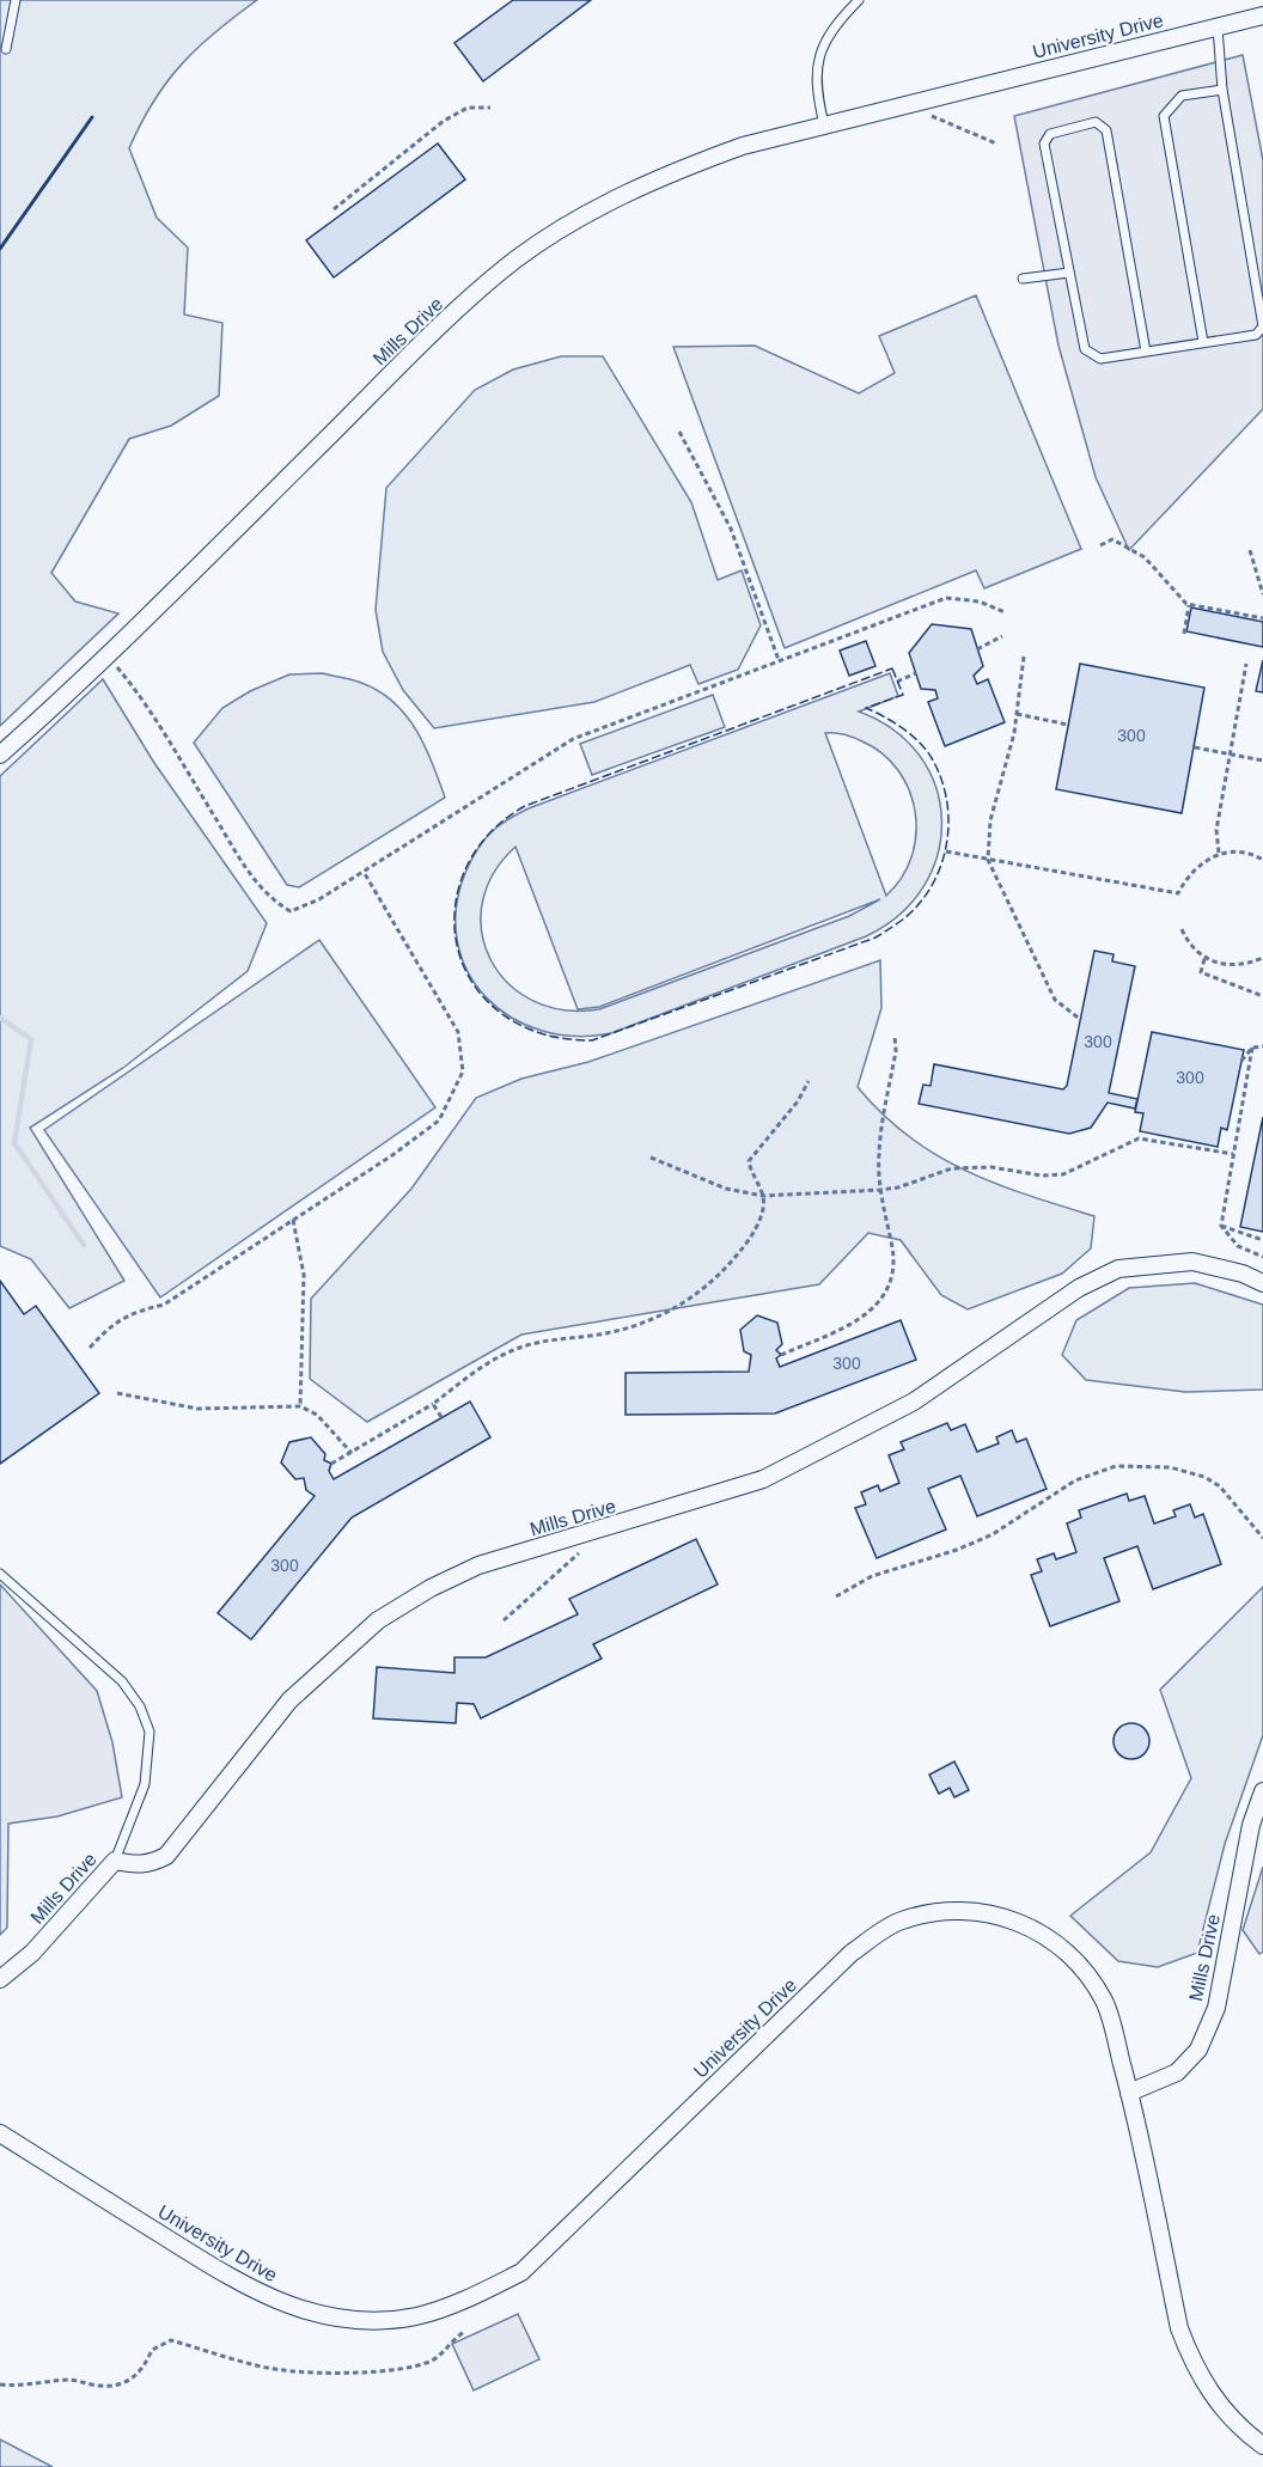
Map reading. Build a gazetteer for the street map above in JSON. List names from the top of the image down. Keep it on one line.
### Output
{"streets":{"street":["University Drive","Mills Drive"]},"crossings":[["University Drive","Mills Drive"]],"house_numbers":["300","300","300","300","300"]}
